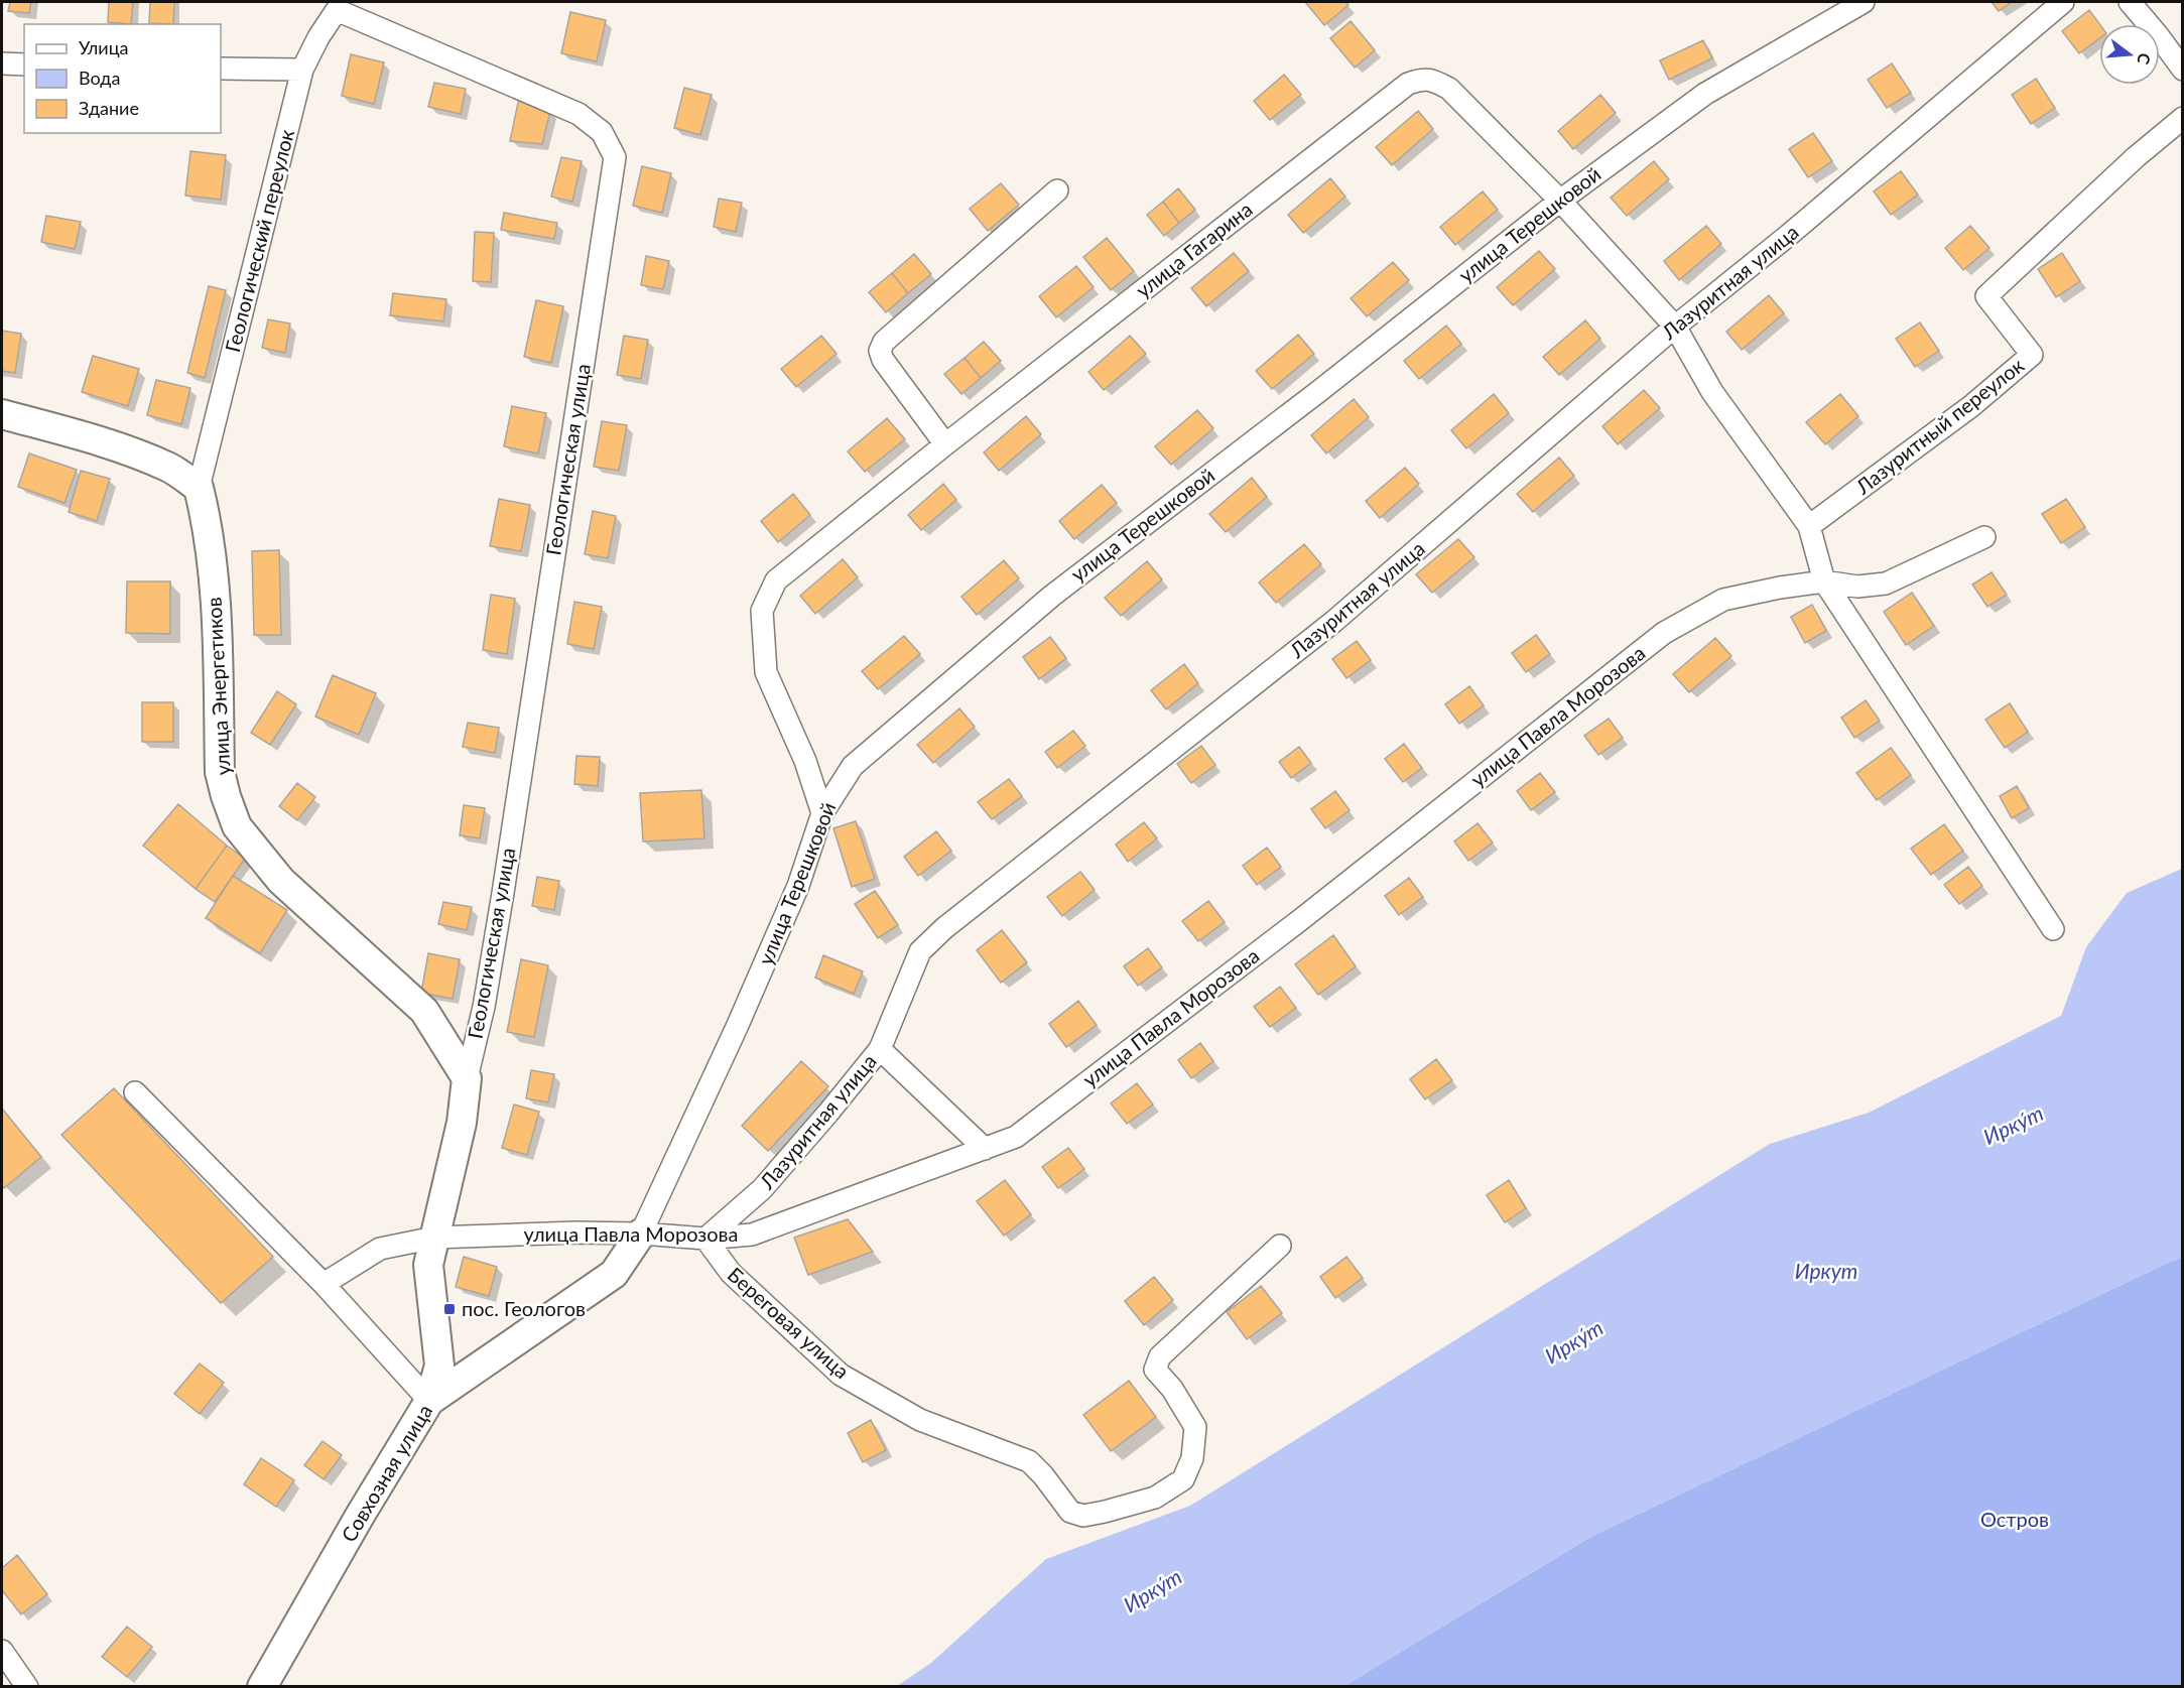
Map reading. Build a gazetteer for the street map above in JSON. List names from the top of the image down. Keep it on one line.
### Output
{"streets":{"street":["улица Терешковой","Геологический переулок","улица Гагарина","Лазуритная улица","Лазуритный переулок","Геологическая улица","улица Энергетиков","улица Павла Морозова","Береговая улица","Совхозная улица"]},"crossings":[["улица Терешковой","улица Гагарина"],["улица Терешковой","улица Павла Морозова"],["улица Терешковой","Совхозная улица"],["Геологический переулок","Геологическая улица"],["Геологический переулок","улица Энергетиков"],["Лазуритная улица","улица Павла Морозова"],["Лазуритная улица","Береговая улица"],["Геологическая улица","улица Энергетиков"],["улица Павла Морозова","Береговая улица"],["улица Павла Морозова","Совхозная улица"]],"water":["Ирку́т","Иркут"],"parks":["Остров"],"places":{"transit":["пос. Геологов"]},"legend":["Улица","Вода","Здание"],"north":"right"}
